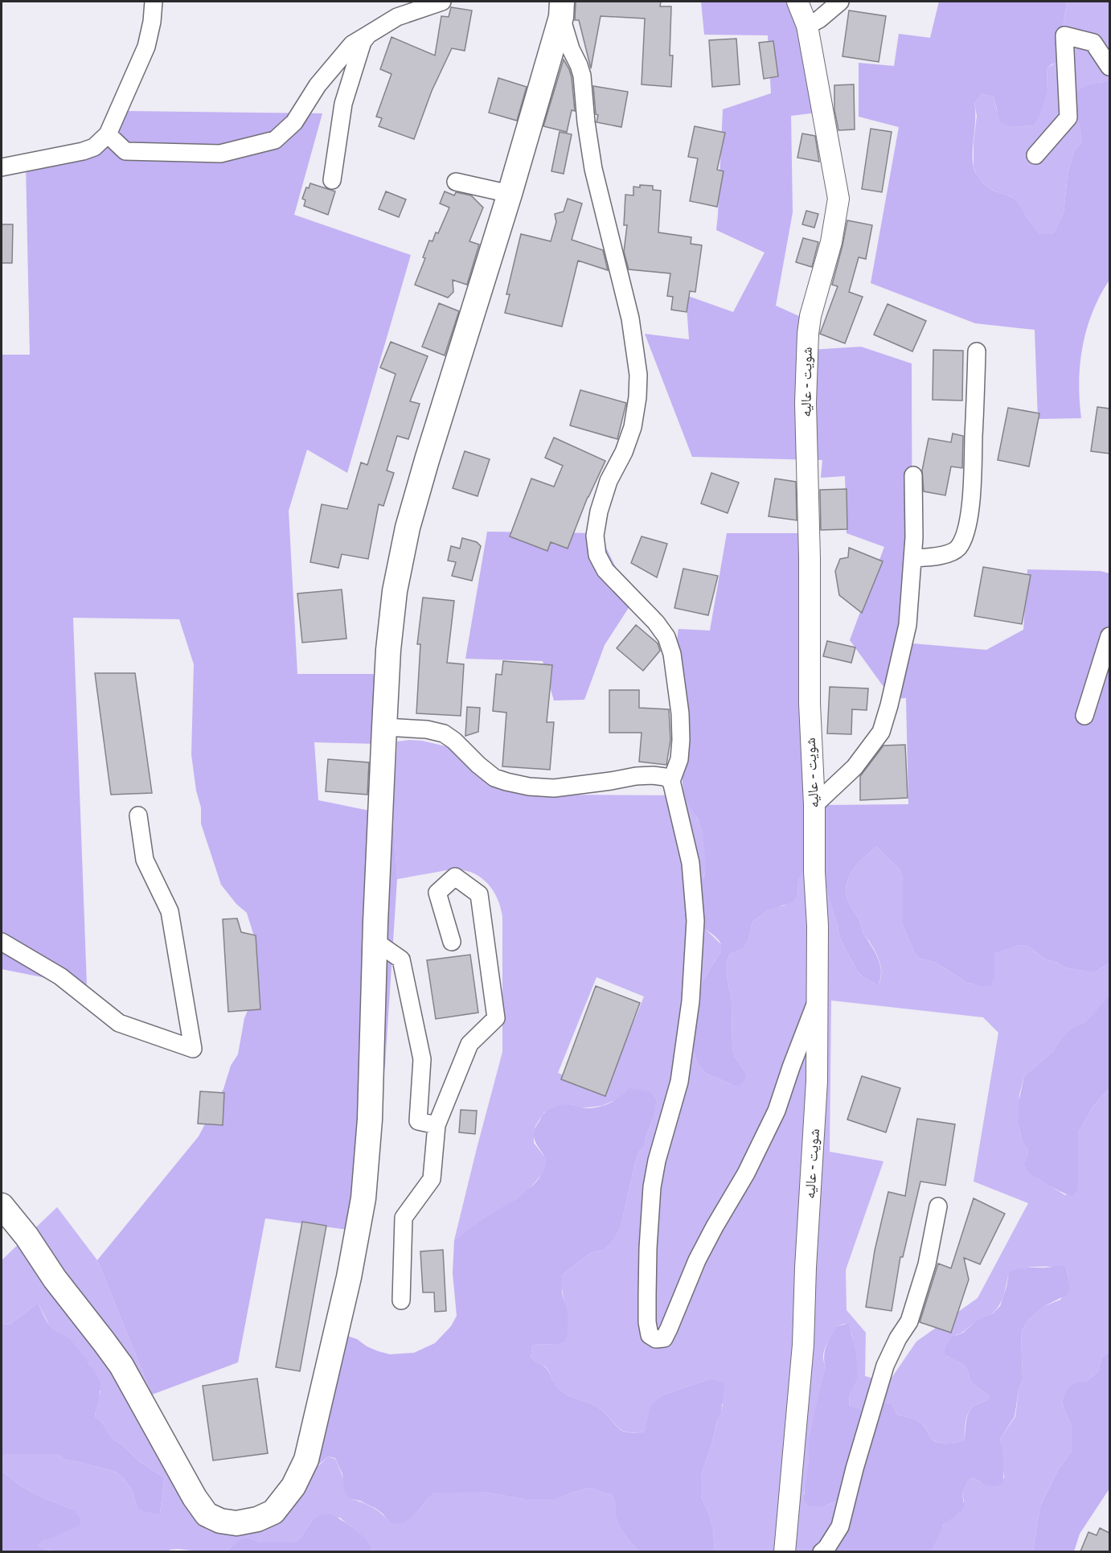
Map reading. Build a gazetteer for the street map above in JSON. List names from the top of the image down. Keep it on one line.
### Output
{"streets":{"street":["شويت - عاليه"]}}
